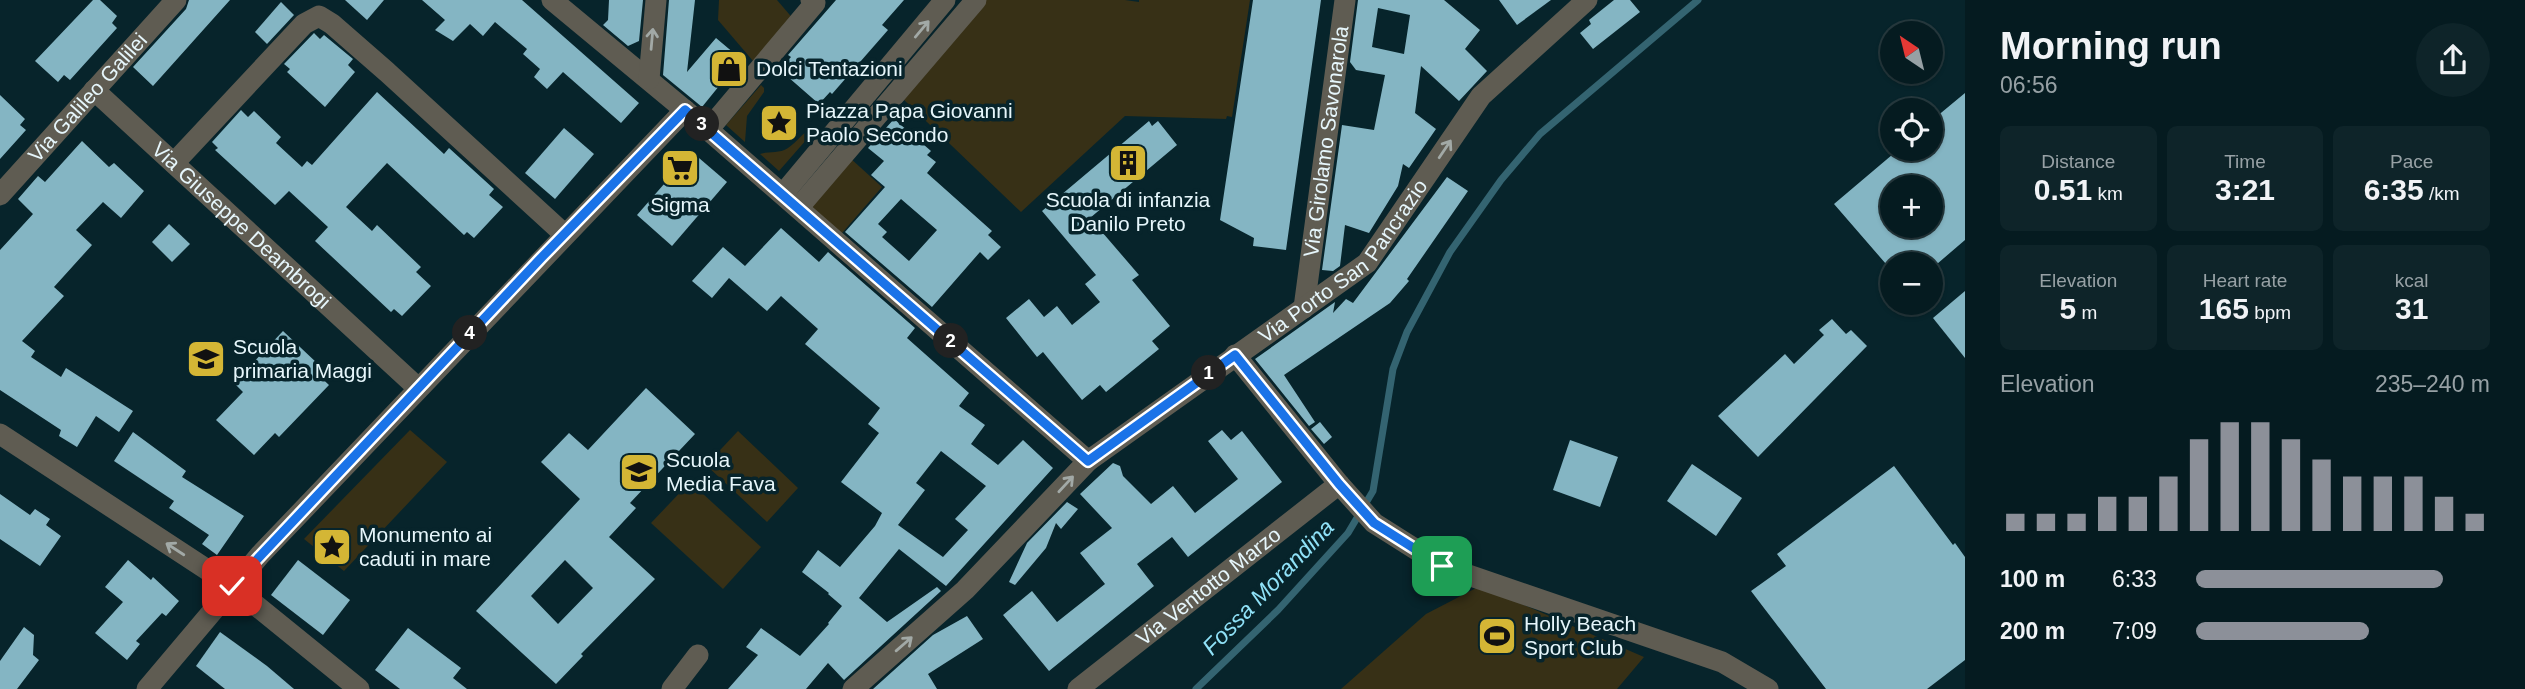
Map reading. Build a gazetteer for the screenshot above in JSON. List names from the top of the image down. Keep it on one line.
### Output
{"streets":{"street":["Via Galileo Galilei","Via Girolamo Savonarola","Via Giuseppe Deambrogi","Via Porto San Pancrazio","Via Ventotto Marzo"]},"crossings":[["Via Galileo Galilei","Via Giuseppe Deambrogi"],["Via Girolamo Savonarola","Via Porto San Pancrazio"]],"one_way":["Via Porto San Pancrazio"],"water":["Fossa Morandina"],"places":{"shop":["Dolci Tentazioni"],"place":["Piazza Papa Giovanni Paolo Secondo","Monumento ai caduti in mare"],"building":["Scuola di infanzia Danilo Preto"],"supermarket":["Sigma"],"school or university":["Scuola primaria Maggi","Scuola Media Fava"],"sports":["Holly Beach Sport Club"]},"north":"top left","page":{"heading":["Morning run","06:56"],"map_buttons":["+","−"],"pins":["3","4","2","1"],"stats":[["Distance","0.51 km"],["Time","3:21"],["Pace","6:35 /km"],["Elevation","5 m"],["Heart rate","165 bpm"],["kcal","31"]],"chart":["Elevation","235–240 m"],"list":[{"name":"100 m","note":"6:33"},{"name":"200 m","note":"7:09"}]}}
